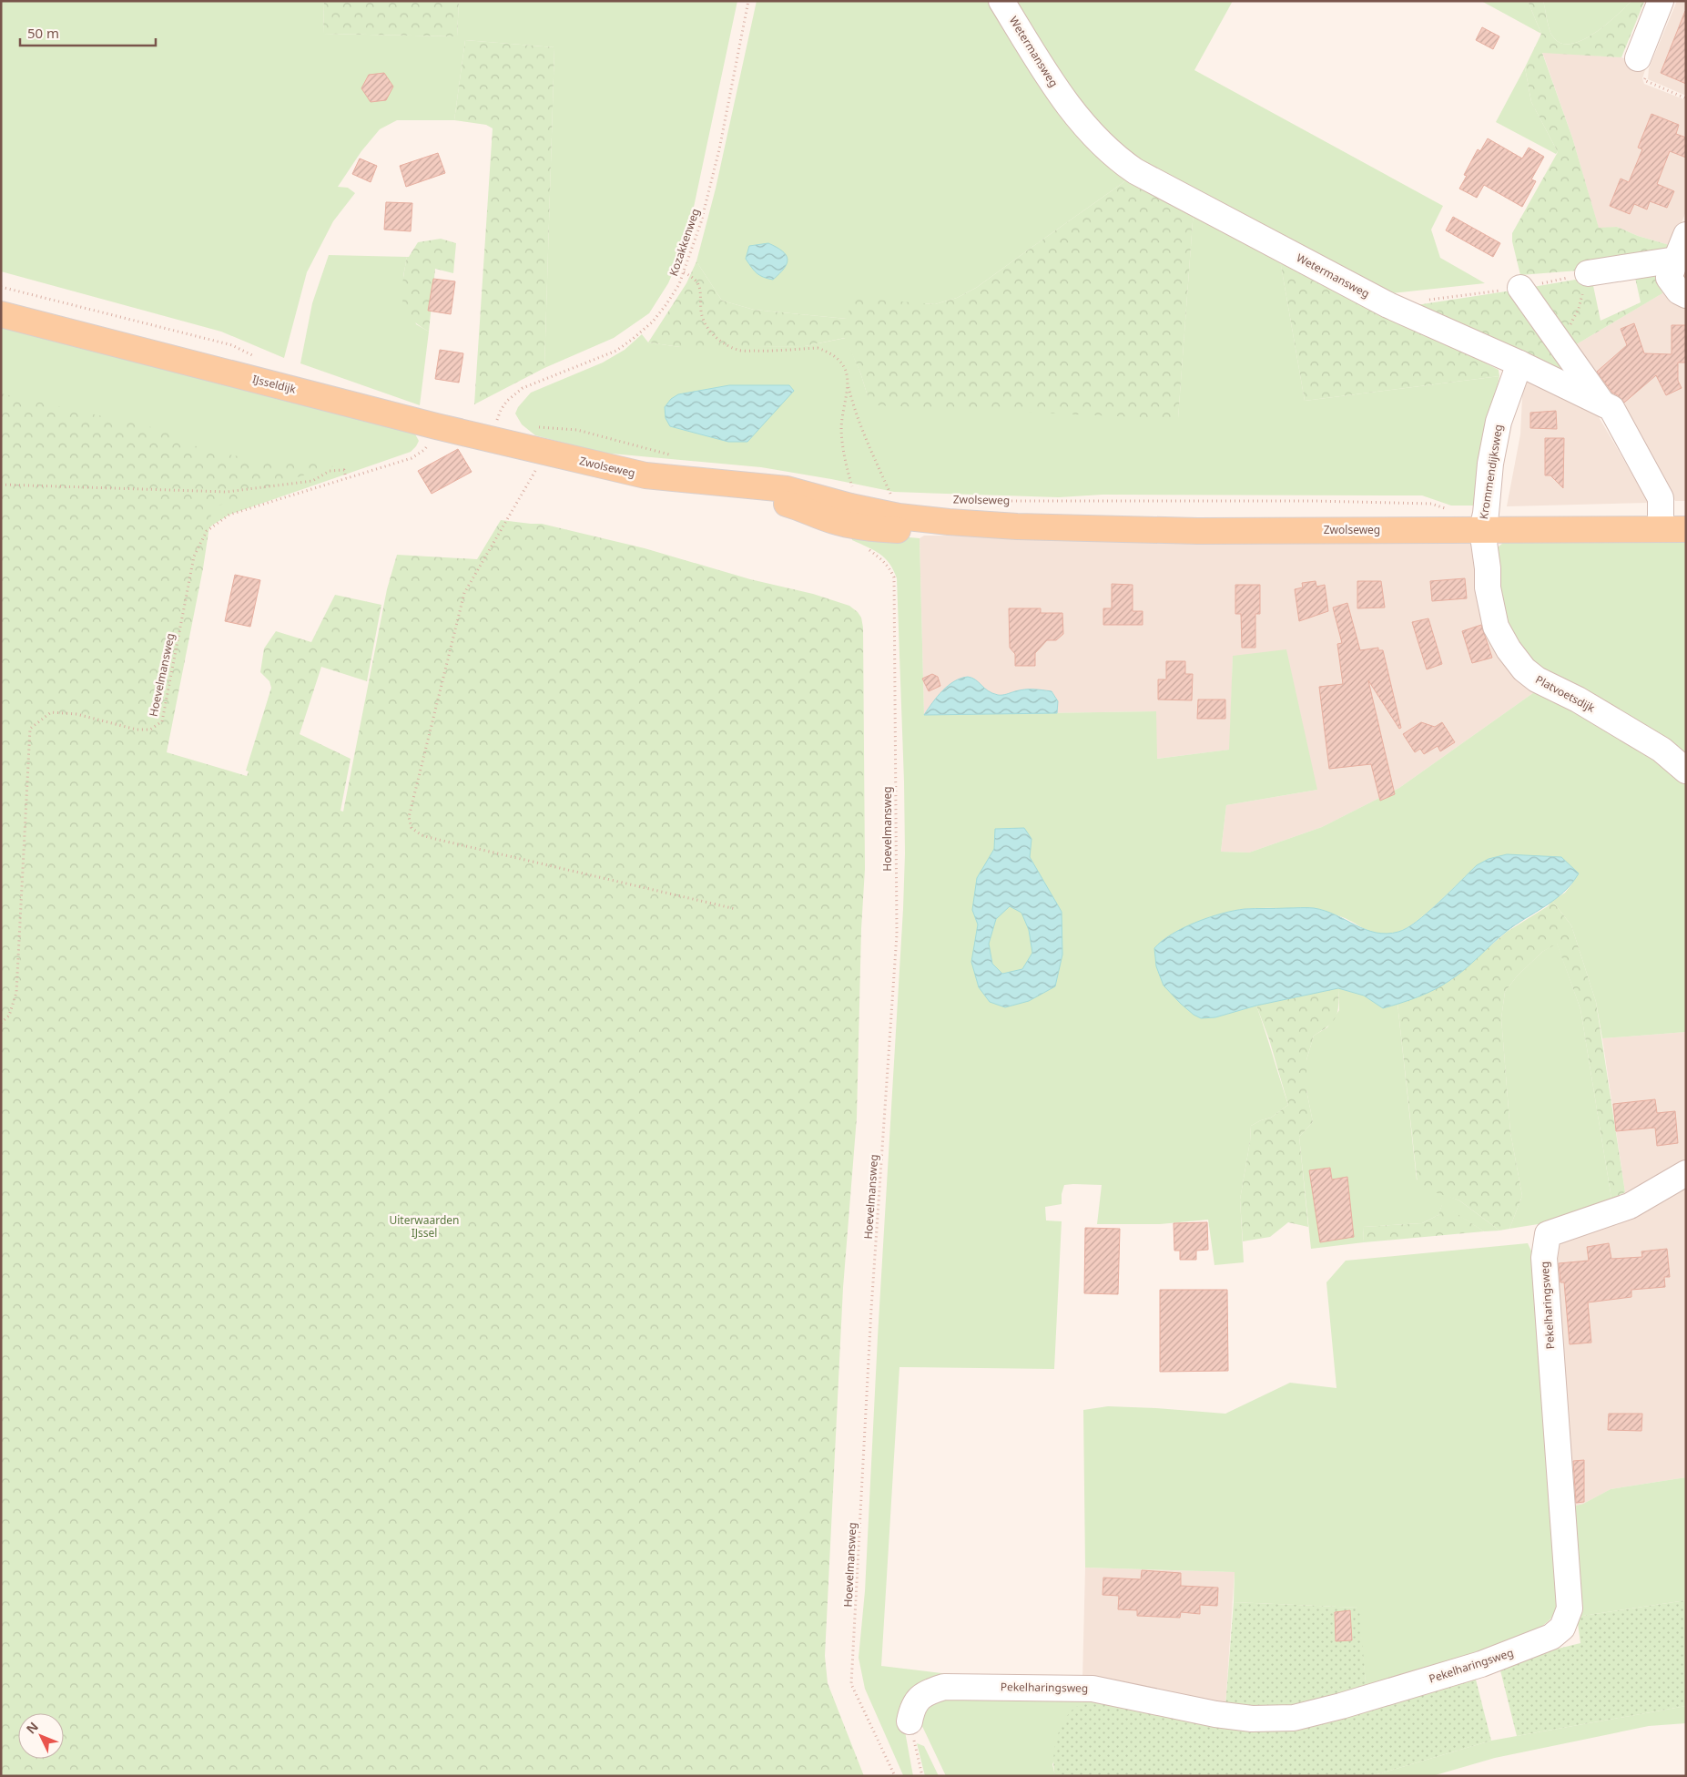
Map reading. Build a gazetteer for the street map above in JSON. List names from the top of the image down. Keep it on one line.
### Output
{"streets":{"main road":["IJsseldijk","Zwolseweg"],"street":["Wetermansweg","Krommendijksweg","Platvoetsdijk","Pekelharingsweg"],"path":["Kozakkenweg","Hoevelmansweg"]},"crossings":[["Wetermansweg","Zwolseweg"],["Wetermansweg","Krommendijksweg"],["IJsseldijk","Zwolseweg"],["IJsseldijk","Hoevelmansweg"],["Zwolseweg","Krommendijksweg"],["Zwolseweg","Platvoetsdijk"],["Krommendijksweg","Platvoetsdijk"]],"parks":["Uiterwaarden IJssel"],"scale_bar":"50 m","north":"top left"}
